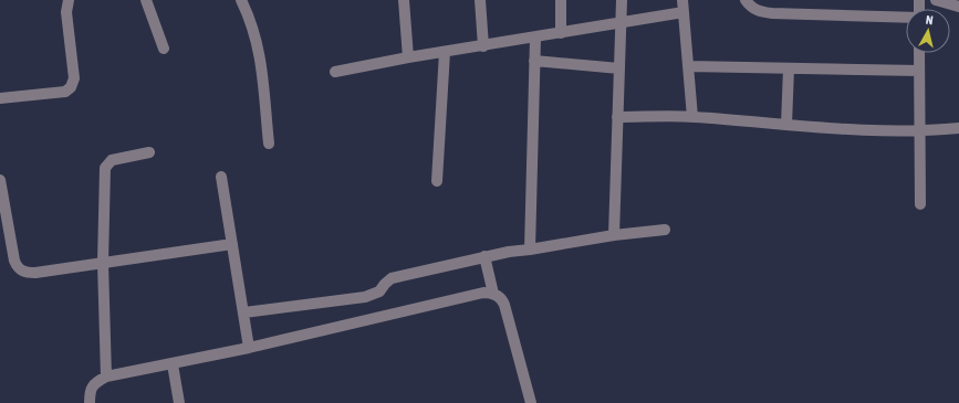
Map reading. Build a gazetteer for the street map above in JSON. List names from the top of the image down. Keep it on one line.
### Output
{"north":"top"}
